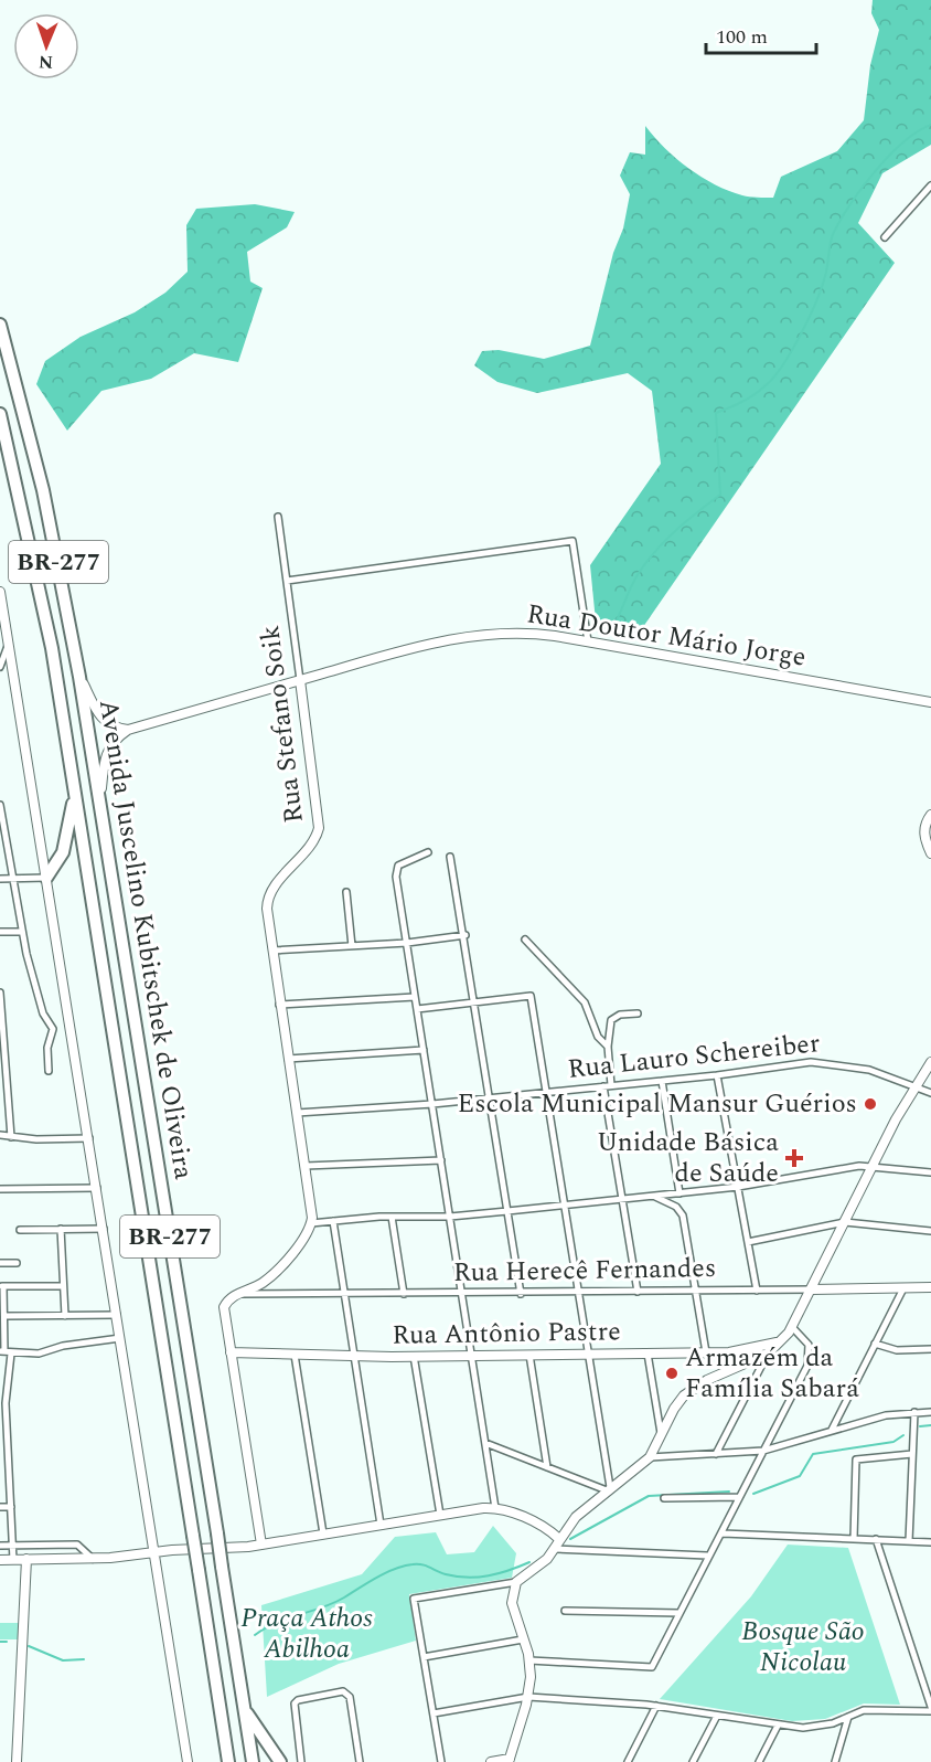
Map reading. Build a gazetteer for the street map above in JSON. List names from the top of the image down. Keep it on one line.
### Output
{"streets":{"highway":["BR-277","Avenida Juscelino Kubitschek de Oliveira"],"street":["Rua Doutor Mário Jorge","Rua Stefano Soik","Rua Lauro Schereiber","Rua Herecê Fernandes","Rua Antônio Pastre"]},"crossings":[["Rua Doutor Mário Jorge","Rua Stefano Soik"]],"parks":["Praça Athos Abilhoa","Bosque São Nicolau"],"places":{"other":["Escola Municipal Mansur Guérios","Armazém da Família Sabará"],"health":["Unidade Básica de Saúde"]},"scale_bar":"100 m","north":"bottom"}
